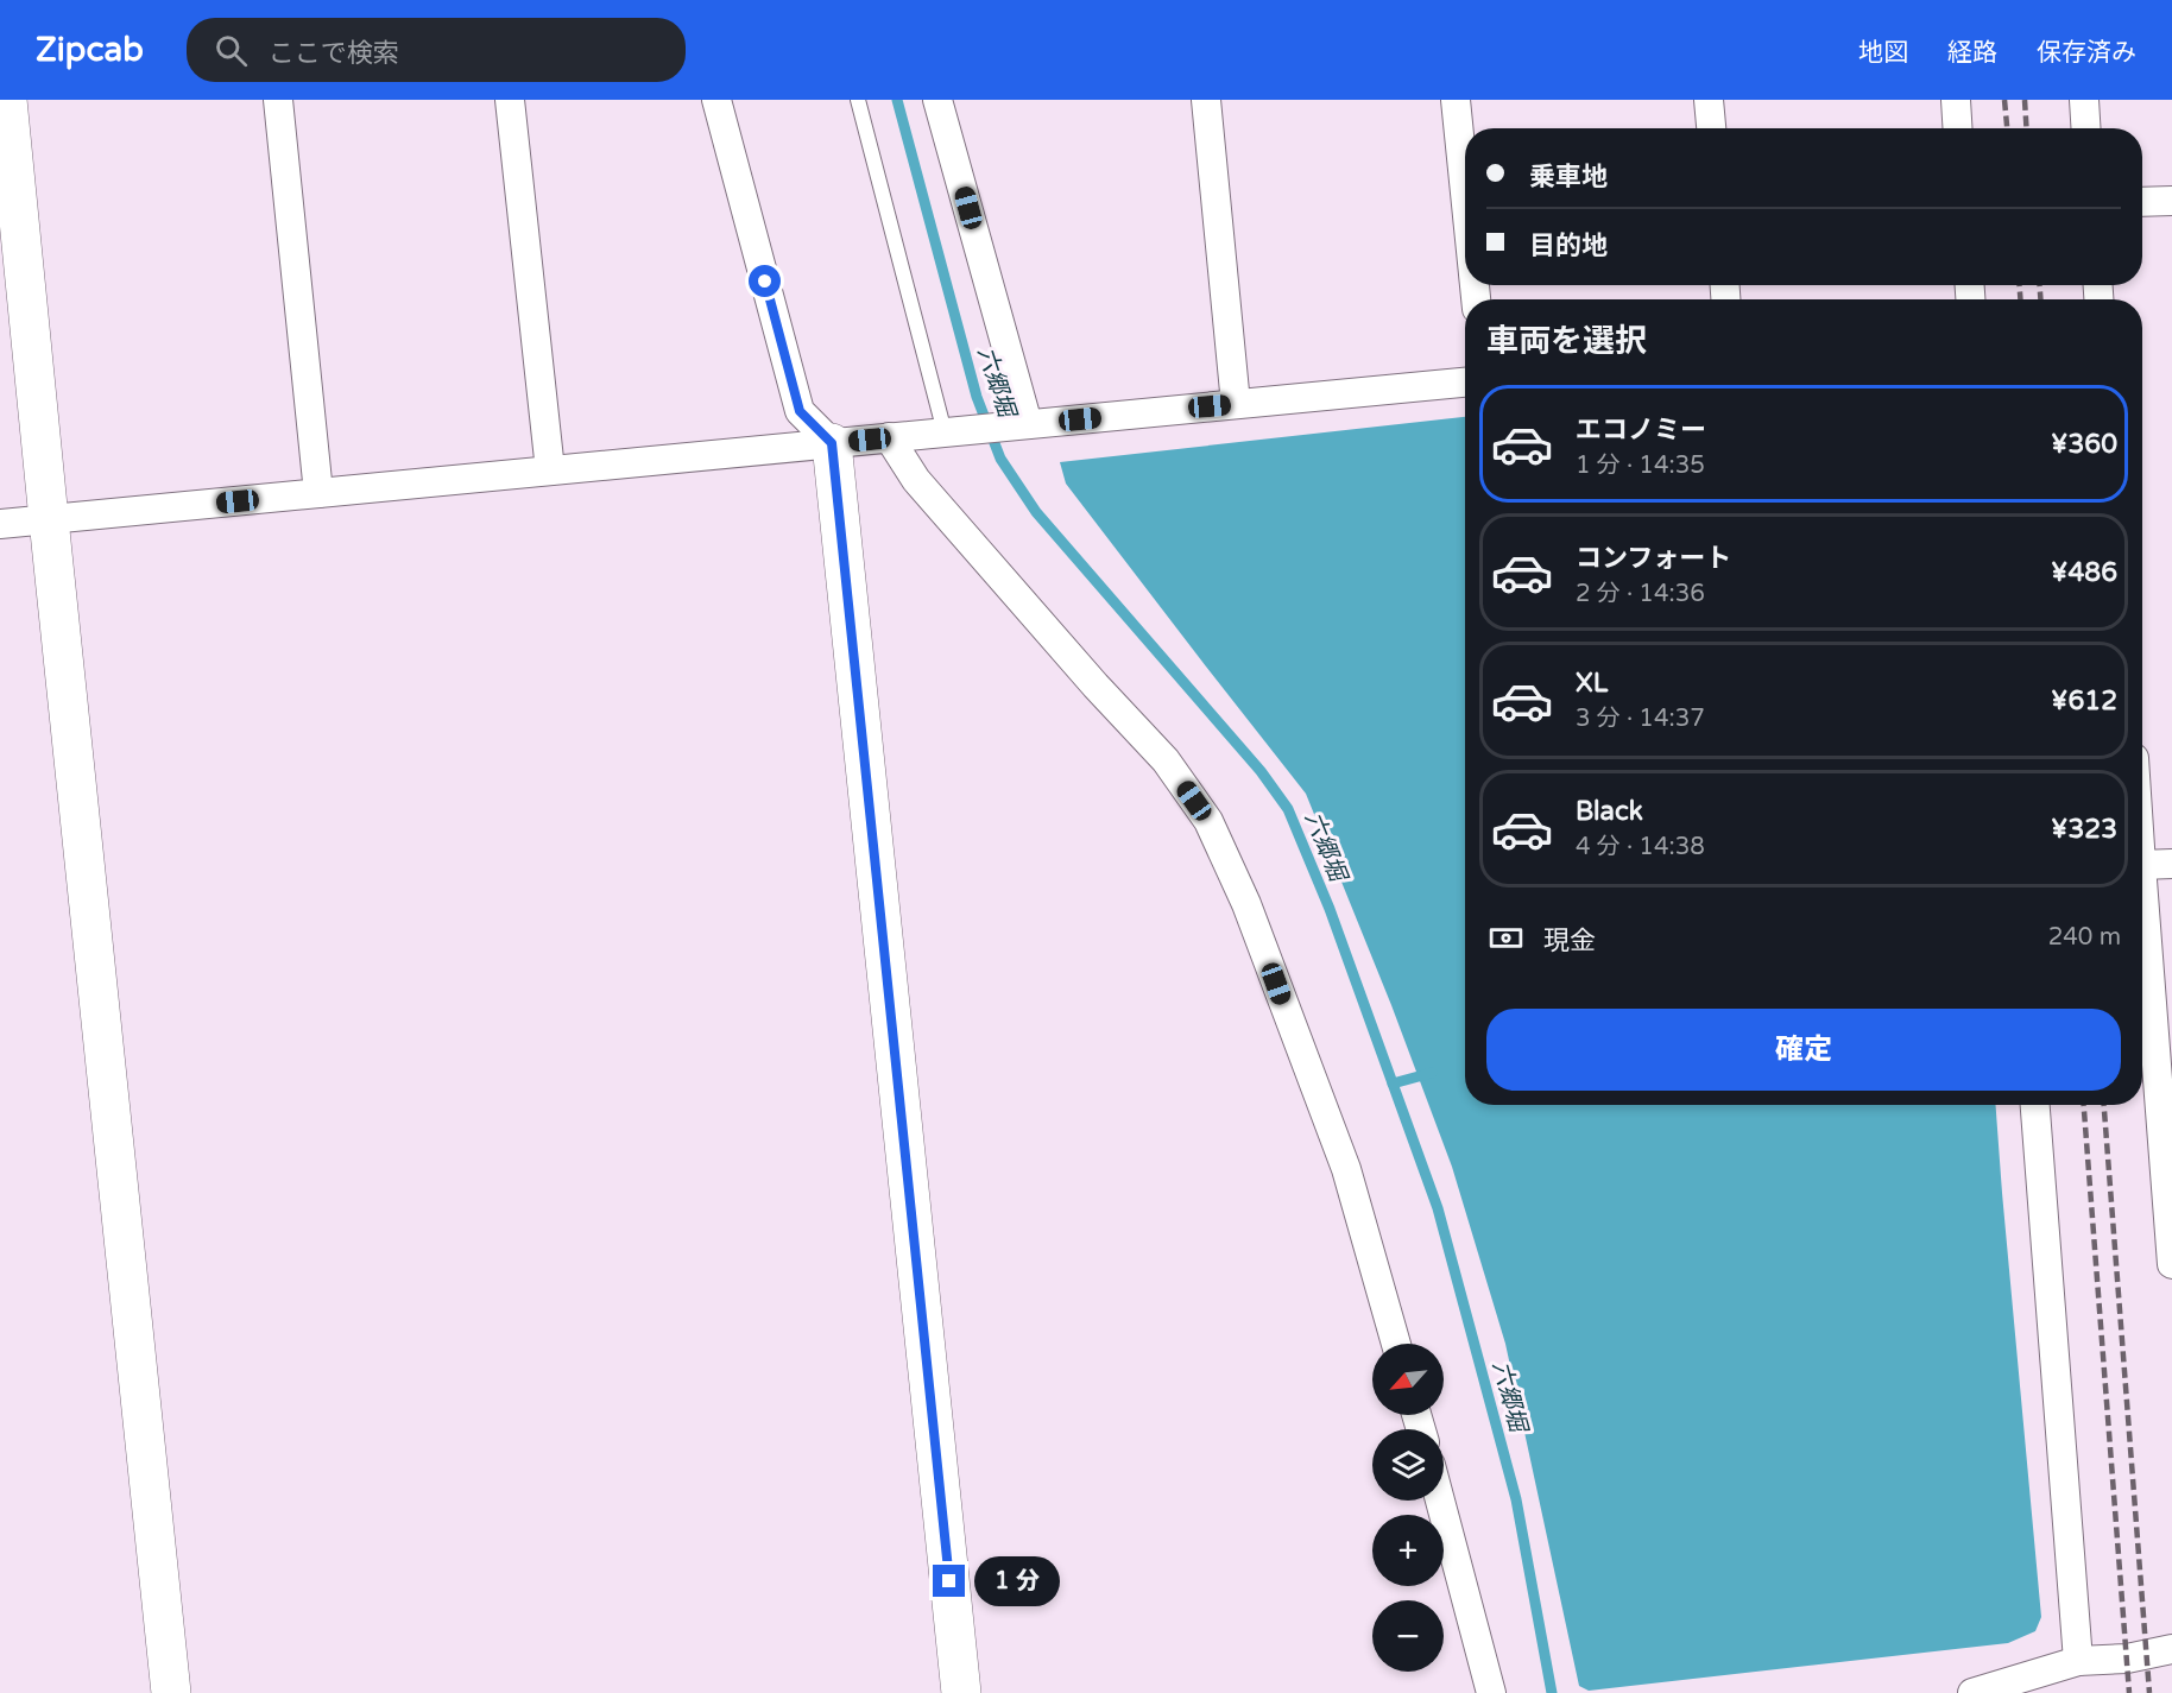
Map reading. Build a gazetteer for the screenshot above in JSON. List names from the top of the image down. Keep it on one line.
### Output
{"water":["六郷堀"],"north":"bottom left","page":{"header":"Zipcab","search":"ここで検索","nav":["地図","経路","保存済み"],"banner":["乗車地","目的地"],"heading":"車両を選択","list":[{"name":"エコノミー","note":"1 分 · 14:35","value":"¥360"},{"name":"コンフォート","note":"2 分 · 14:36","value":"¥486"},{"name":"XL","note":"3 分 · 14:37","value":"¥612"},{"name":"Black","note":"4 分 · 14:38","value":"¥323"}],"pay":["現金","240 m"],"buttons":"確定","map_buttons":["+","−"],"bubble":"1 分"}}
